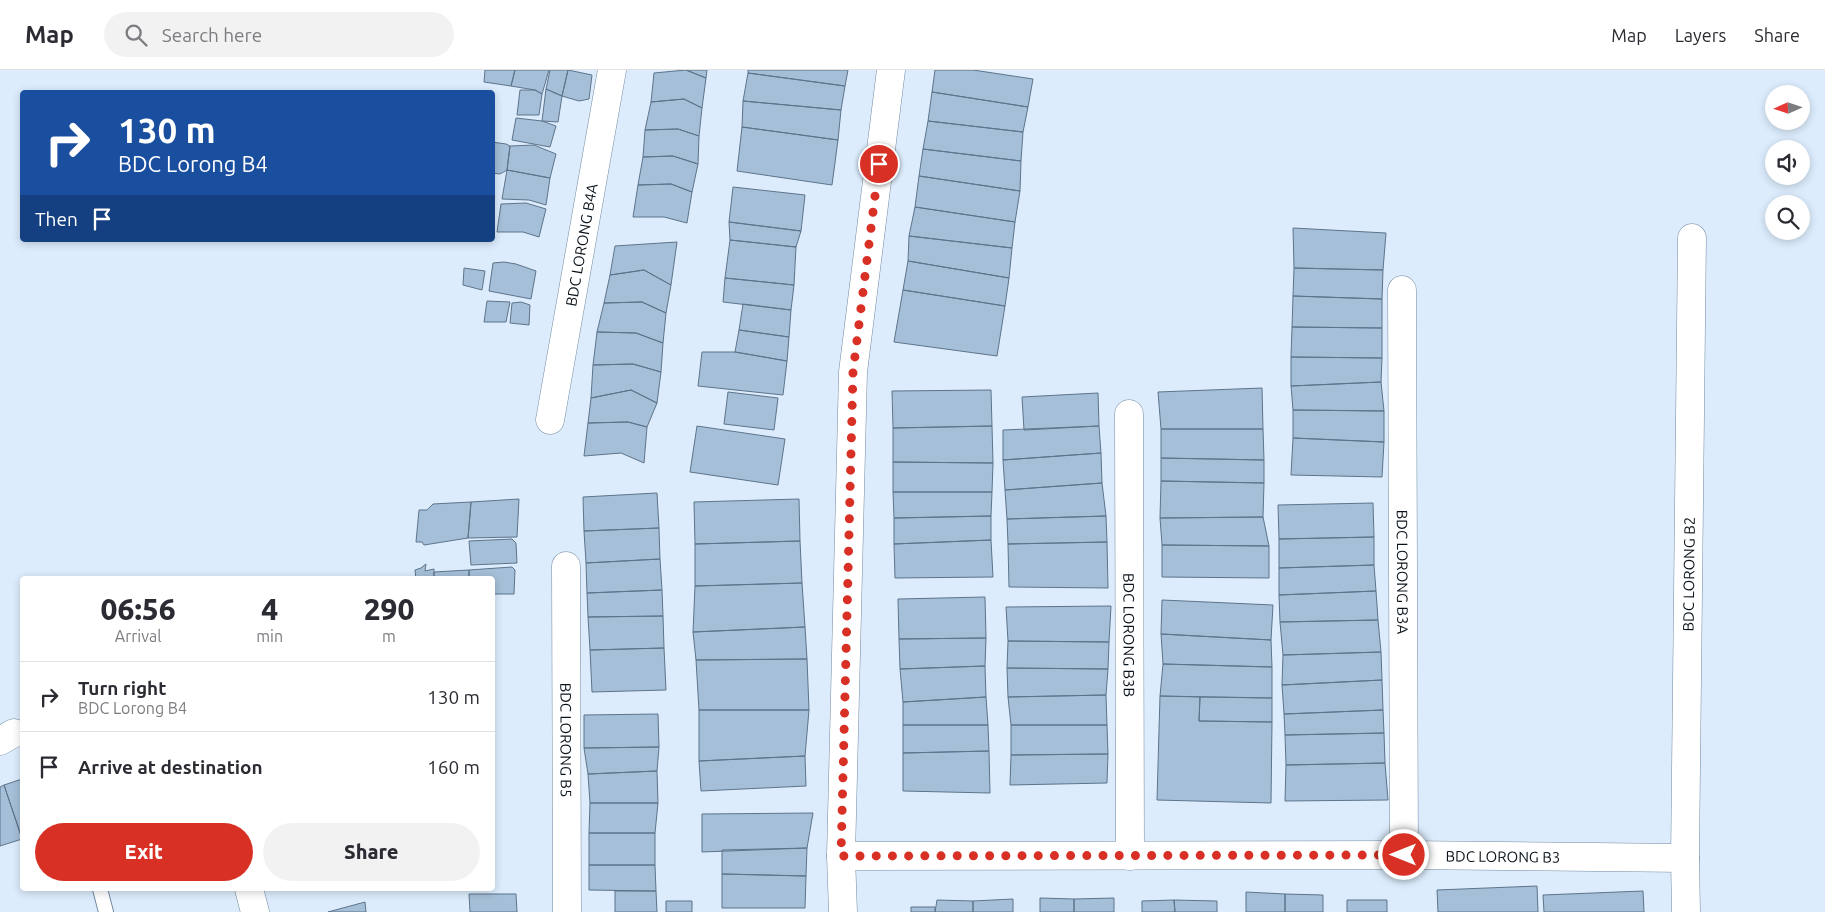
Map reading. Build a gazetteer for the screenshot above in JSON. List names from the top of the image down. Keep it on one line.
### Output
{"streets":{"street":["BDC LORONG B4A","BDC LORONG B3A","BDC LORONG B2","BDC LORONG B3B","BDC LORONG B5","BDC LORONG B3"]},"crossings":[["BDC LORONG B3A","BDC LORONG B3"],["BDC LORONG B2","BDC LORONG B3"],["BDC LORONG B3B","BDC LORONG B3"]],"north":"left","page":{"header":"Map","search":"Search here","nav":["Map","Layers","Share"],"turn":["130 m","BDC Lorong B4"],"then":"Then","eta":["06:56","Arrival","4","min","290","m"],"list":[{"name":"Turn right","note":"BDC Lorong B4","value":"130 m"},{"name":"Arrive at destination","value":"160 m"}],"buttons":["Exit","Share"]}}
